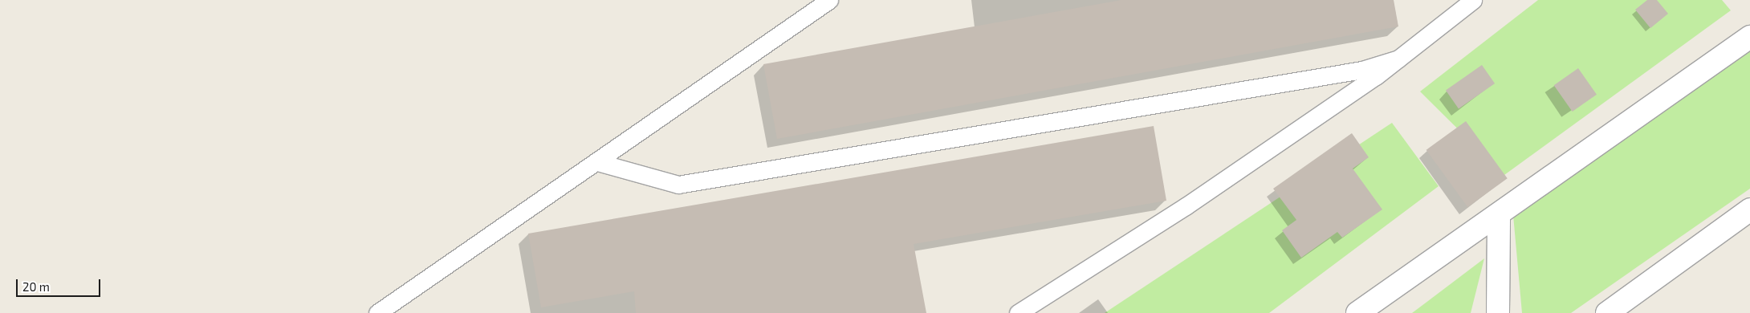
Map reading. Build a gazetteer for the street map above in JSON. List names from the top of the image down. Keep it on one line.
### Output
{"scale_bar":"20 m"}
